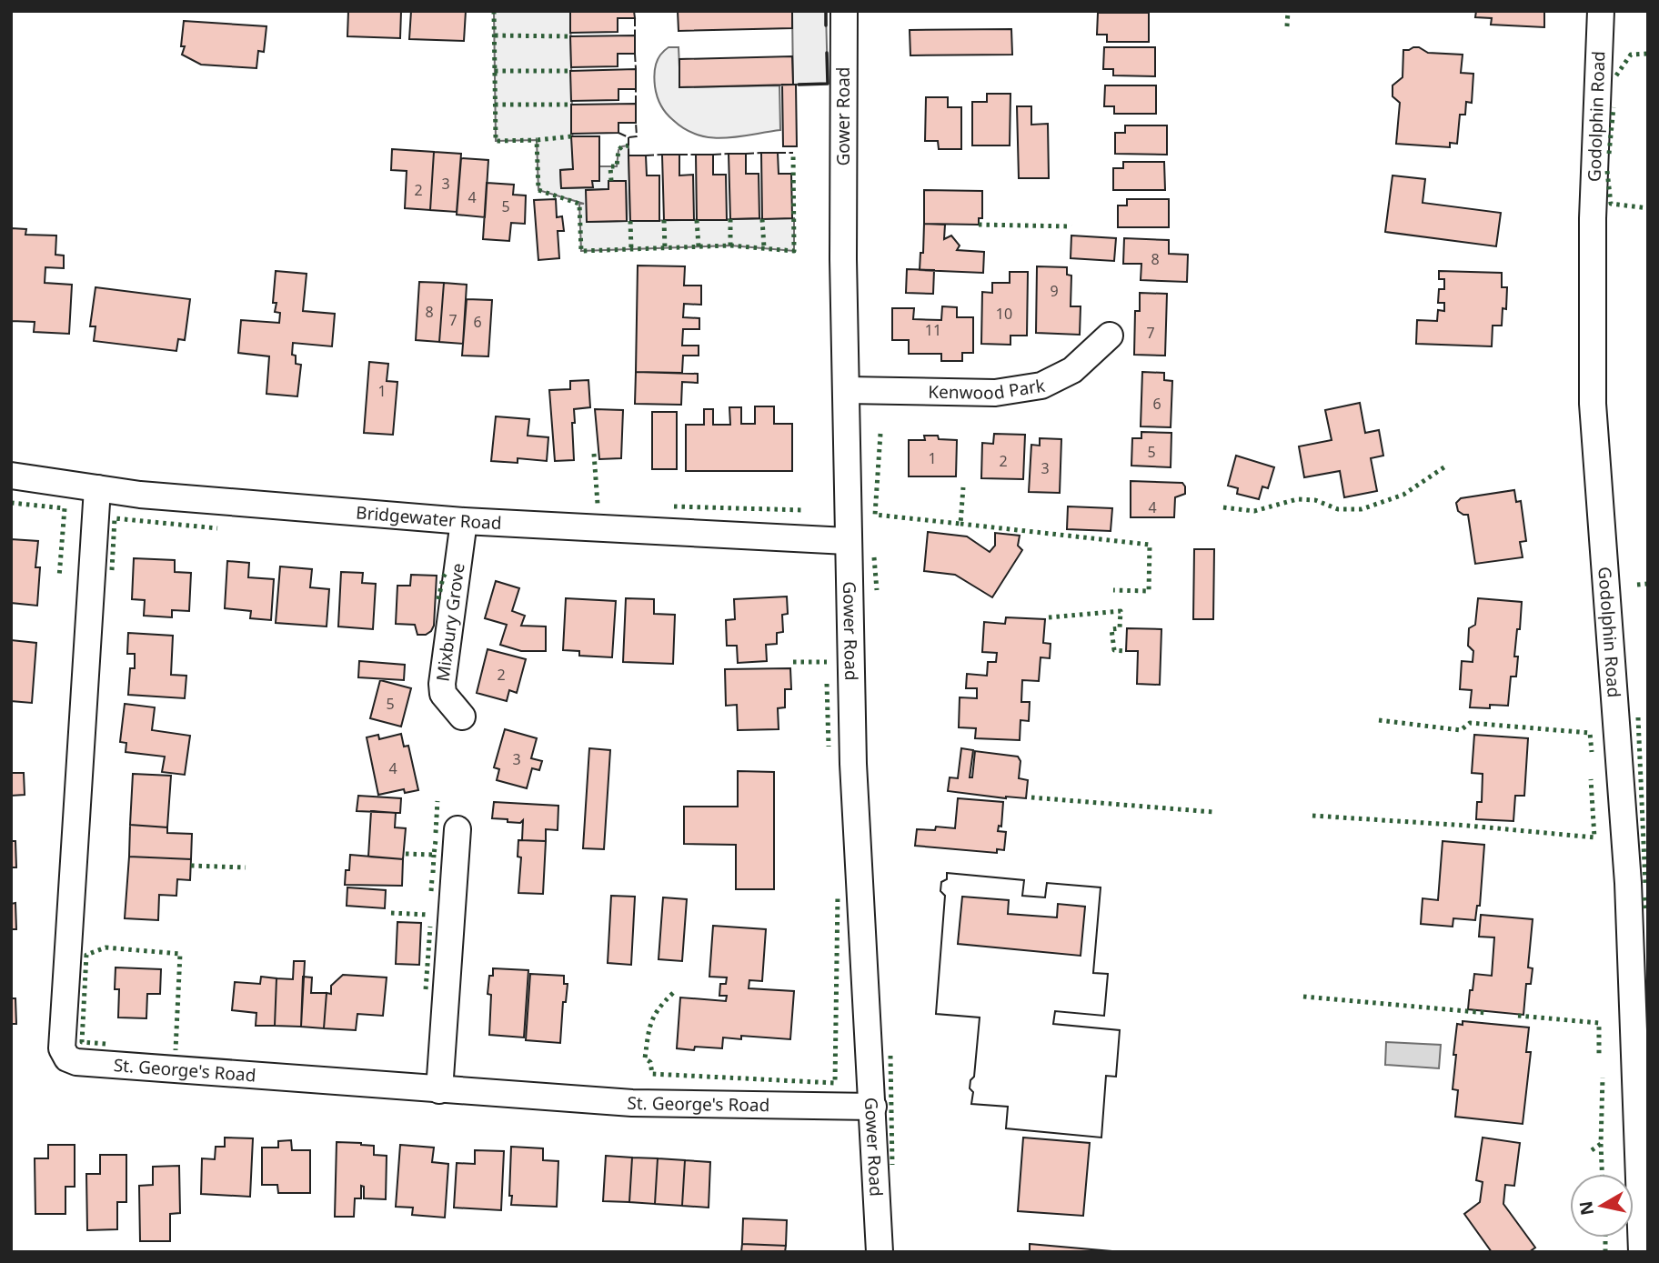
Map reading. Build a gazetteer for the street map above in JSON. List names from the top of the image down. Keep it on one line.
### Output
{"streets":{"street":["Gower Road","Godolphin Road","Kenwood Park","Bridgewater Road","Mixbury Grove","St. George's Road"]},"crossings":[["Gower Road","Kenwood Park"],["Gower Road","Bridgewater Road"],["Gower Road","St. George's Road"],["Bridgewater Road","Mixbury Grove"],["Bridgewater Road","St. George's Road"]],"house_numbers":["3","2","4","5","8","9","8","10","7","6","11","7","1","6","5","1","2","3","4","2","5","3","4"],"north":"left"}
